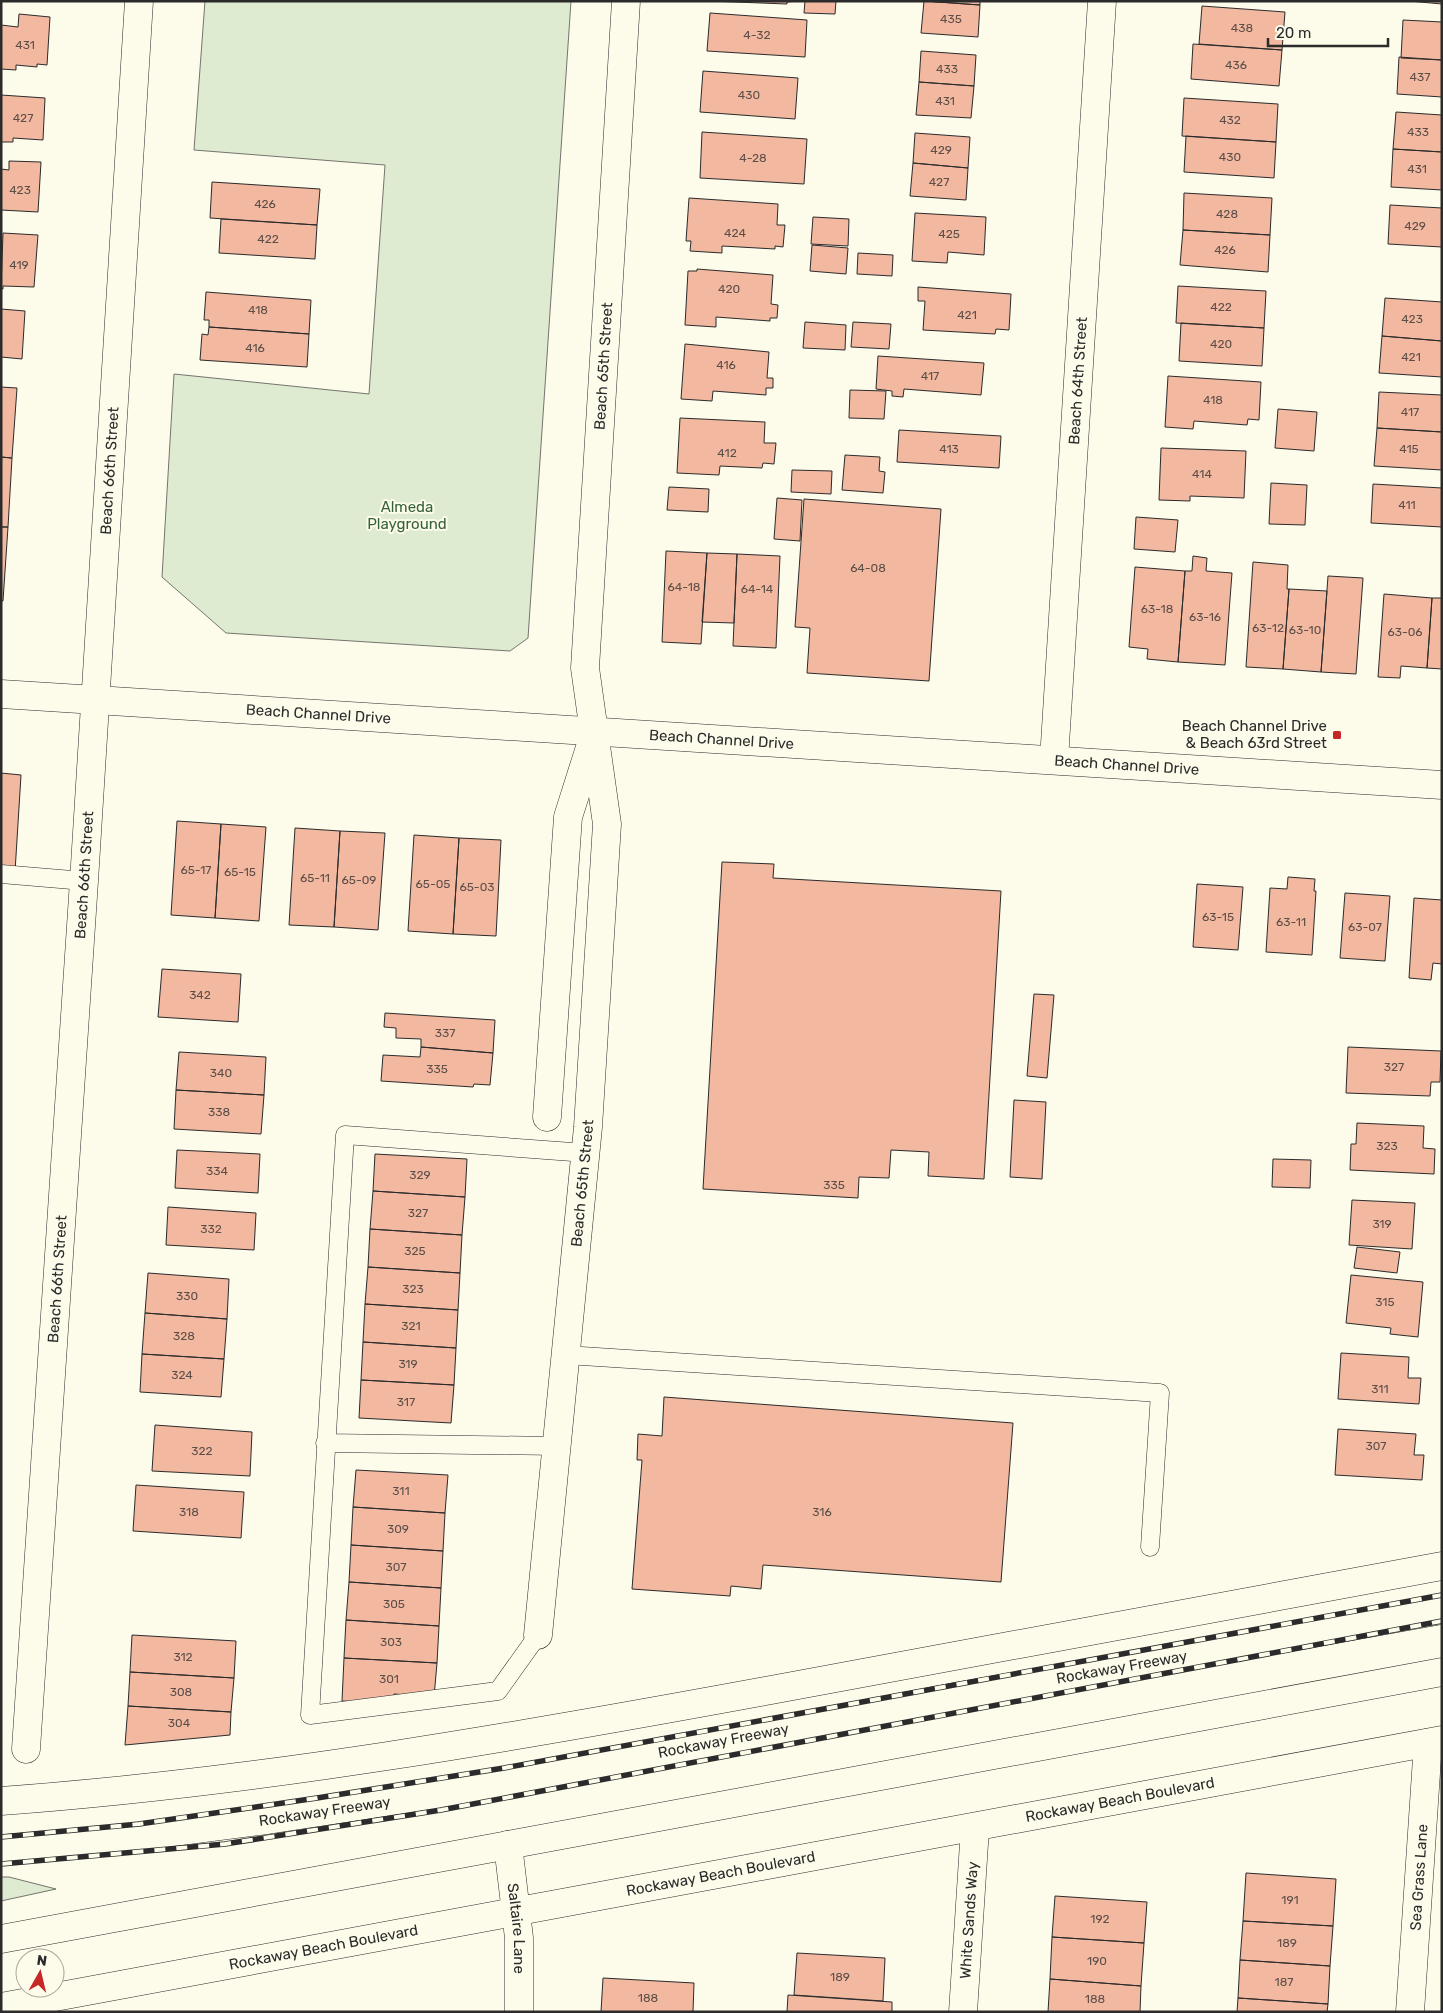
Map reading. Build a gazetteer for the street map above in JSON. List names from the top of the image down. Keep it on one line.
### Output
{"streets":{"street":["Beach 65th Street","Beach 64th Street","Beach 66th Street","Beach Channel Drive","Rockaway Freeway","Rockaway Beach Boulevard","Sea Grass Lane","White Sands Way","Saltaire Lane"]},"crossings":[["Beach 65th Street","Beach Channel Drive"],["Beach 64th Street","Beach Channel Drive"],["Beach 66th Street","Beach Channel Drive"],["Rockaway Beach Boulevard","Sea Grass Lane"],["Rockaway Beach Boulevard","White Sands Way"],["Rockaway Beach Boulevard","Saltaire Lane"]],"parks":["Almeda Playground"],"places":{"transit":["Beach Channel Drive & Beach 63rd Street"]},"house_numbers":["435","438","4-32","431","436","433","437","430","431","427","432","433","429","430","4-28","431","427","423","426","428","429","424","425","422","426","419","420","422","418","421","423","420","416","421","416","417","418","417","413","415","412","414","411","64-08","64-18","64-14","63-18","63-16","63-12","63-10","63-06","65-17","65-15","65-11","65-09","65-05","65-03","63-15","63-11","63-07","342","337","327","335","340","338","323","334","329","335","327","319","332","325","323","330","315","321","328","319","324","311","317","307","322","311","318","316","309","307","305","303","312","301","308","304","191","192","189","190","189","187","188","188"],"scale_bar":"20 m","north":"top"}
